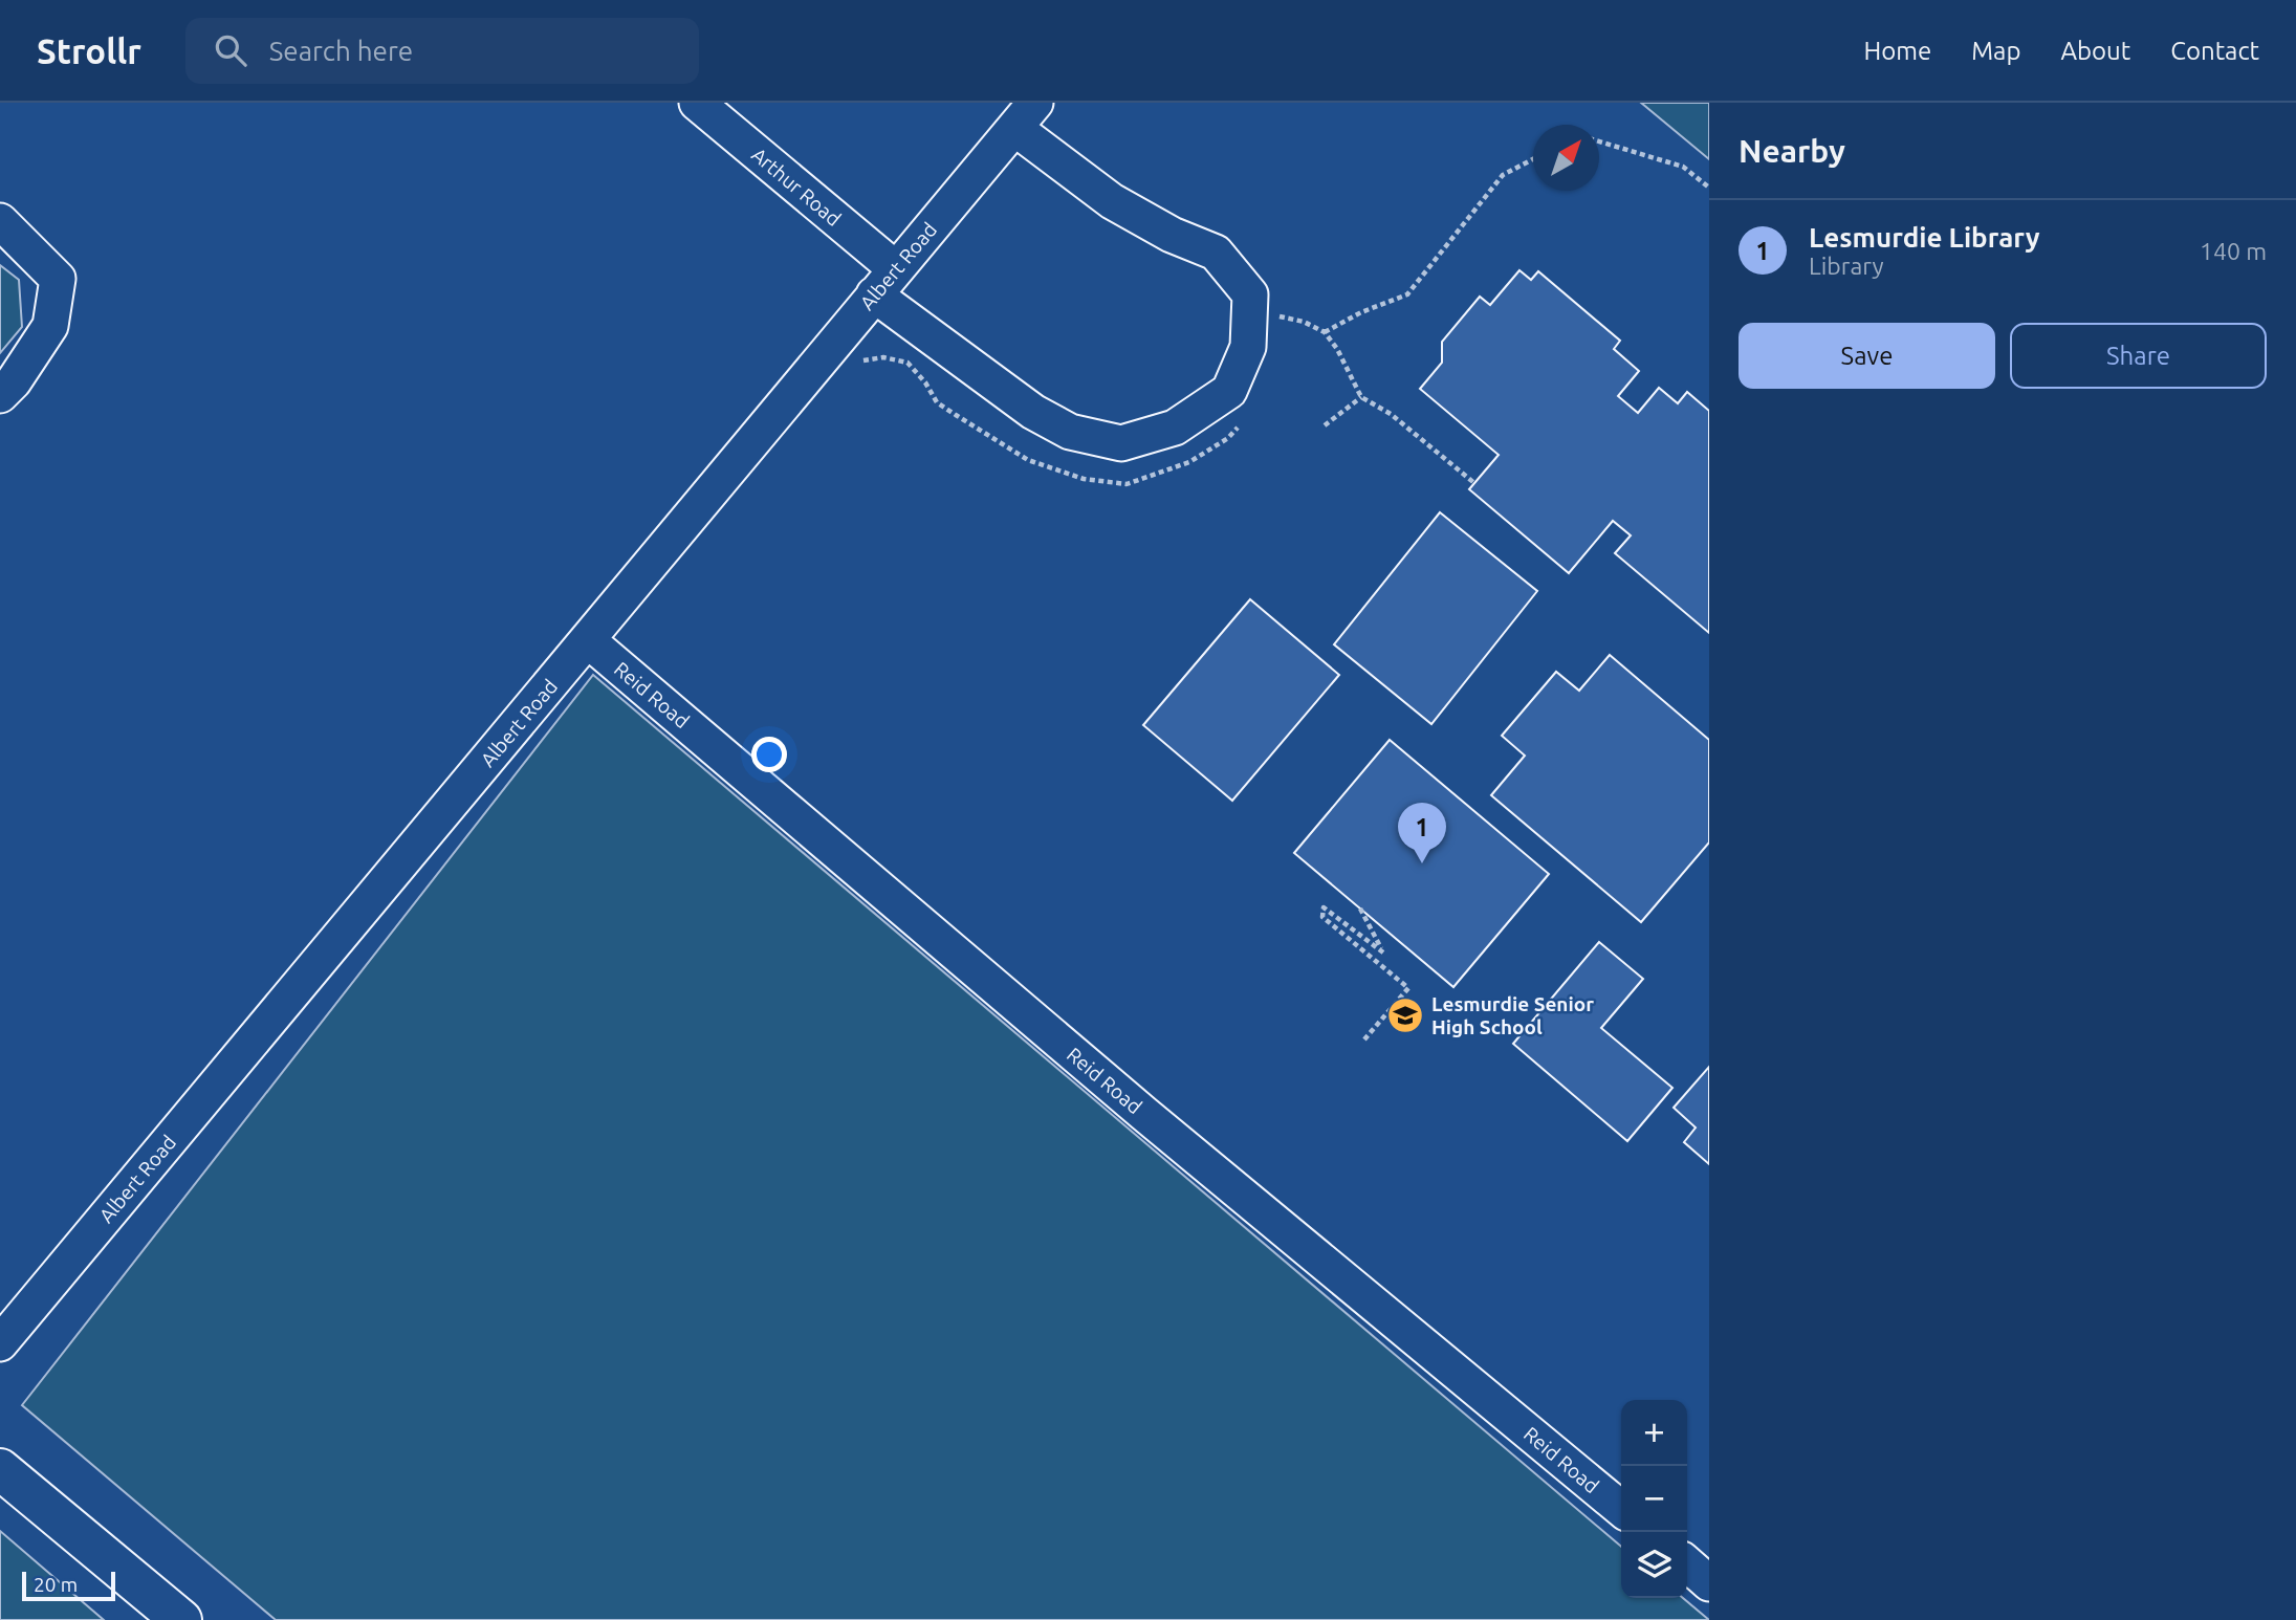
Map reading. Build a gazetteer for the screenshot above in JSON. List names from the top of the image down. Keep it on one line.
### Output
{"streets":{"street":["Arthur Road","Albert Road","Reid Road"]},"crossings":[["Arthur Road","Albert Road"],["Albert Road","Reid Road"]],"places":{"school or university":["Lesmurdie Senior High School"]},"scale_bar":"20 m","north":"top right","page":{"header":"Strollr","search":"Search here","nav":["Home","Map","About","Contact"],"heading":"Nearby","list":[{"mark":"1","name":"Lesmurdie Library","note":"Library","value":"140 m"}],"buttons":["Save","Share"],"pins":"1","map_buttons":["+","−"],"scale":"20 m"}}
